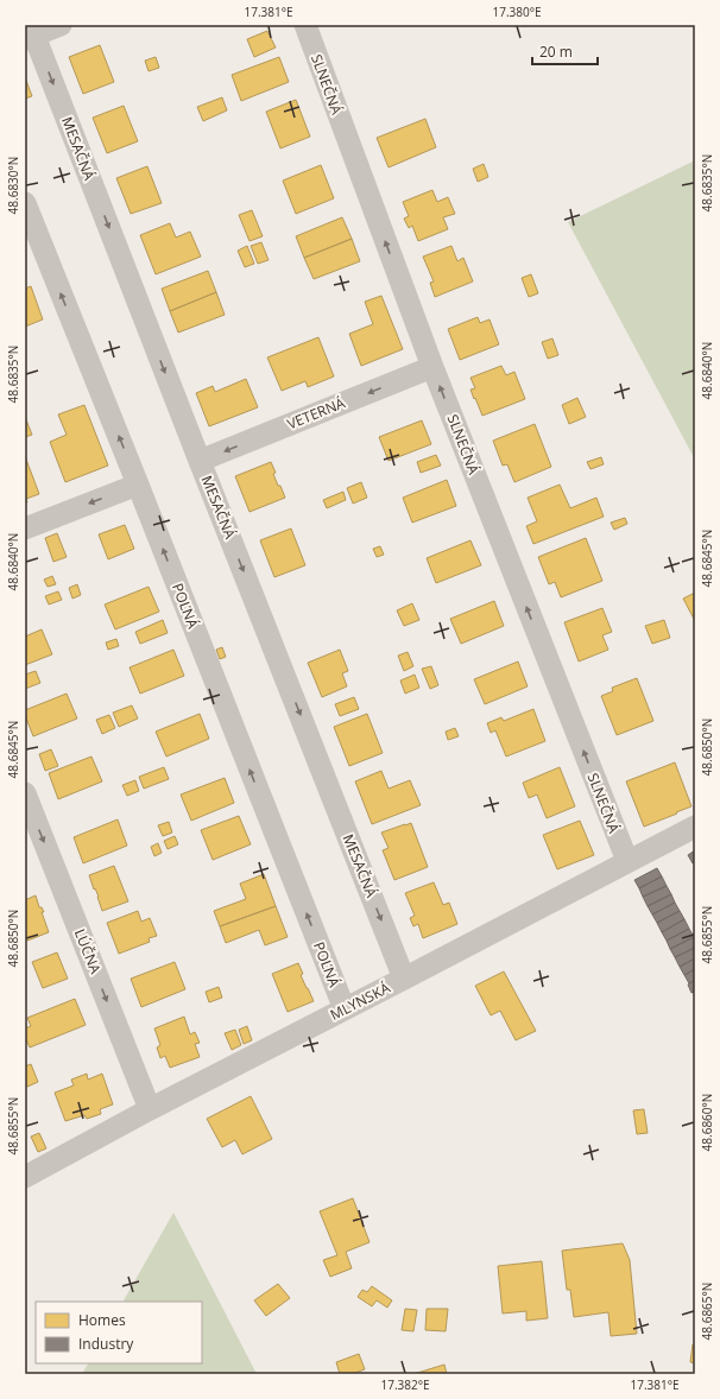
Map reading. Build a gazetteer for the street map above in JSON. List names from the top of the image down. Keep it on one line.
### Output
{"streets":{"street":["SLNEČNÁ","MESAČNÁ","VETERNÁ","POĽNÁ","LÚČNA","MLYNSKÁ"]},"crossings":[["SLNEČNÁ","VETERNÁ"],["SLNEČNÁ","MLYNSKÁ"],["MESAČNÁ","VETERNÁ"],["MESAČNÁ","MLYNSKÁ"],["POĽNÁ","MLYNSKÁ"],["LÚČNA","MLYNSKÁ"]],"one_way":["SLNEČNÁ","MESAČNÁ","VETERNÁ","POĽNÁ","LÚČNA"],"legend":["Homes","Industry"],"scale_bar":"20 m","coordinates":["17.381°E","17.380°E","48.6835°N","48.6830°N","48.6840°N","48.6845°N","48.6850°N","48.6855°N","48.6860°N","48.6865°N","17.382°E"]}
